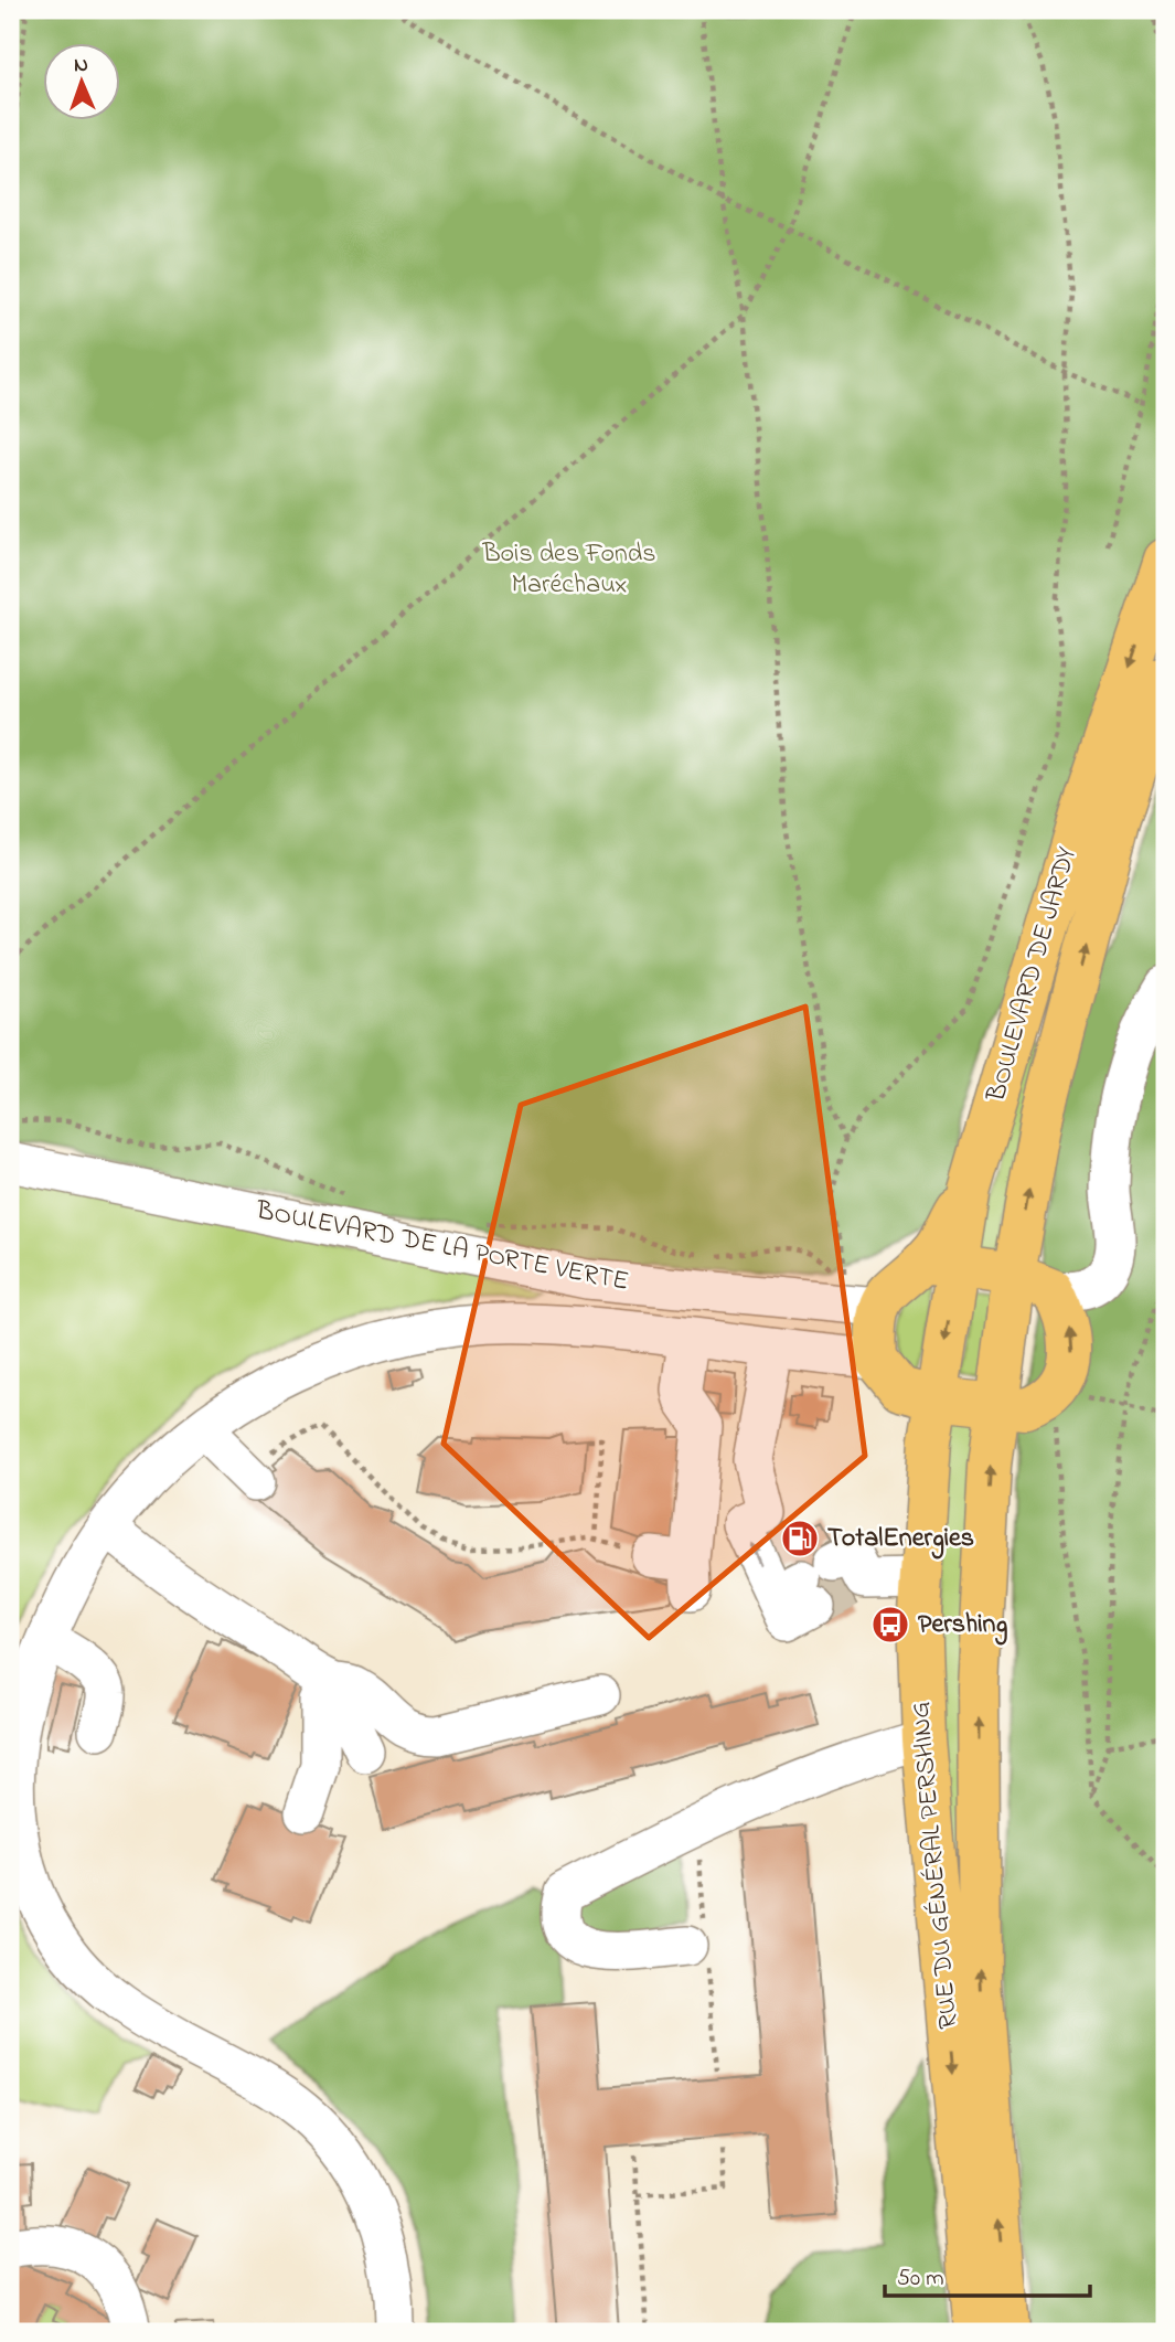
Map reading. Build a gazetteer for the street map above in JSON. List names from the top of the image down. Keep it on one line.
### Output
{"streets":{"main road":["BOULEVARD DE JARDY","RUE DU GÉNÉRAL PERSHING"],"street":["BOULEVARD DE LA PORTE VERTE"]},"crossings":[["BOULEVARD DE JARDY","BOULEVARD DE LA PORTE VERTE"],["BOULEVARD DE JARDY","RUE DU GÉNÉRAL PERSHING"]],"parks":["Bois des Fonds Maréchaux"],"places":{"fuel station":["TotalEnergies"],"bus stop":["Pershing"]},"scale_bar":"50 m","north":"top"}
